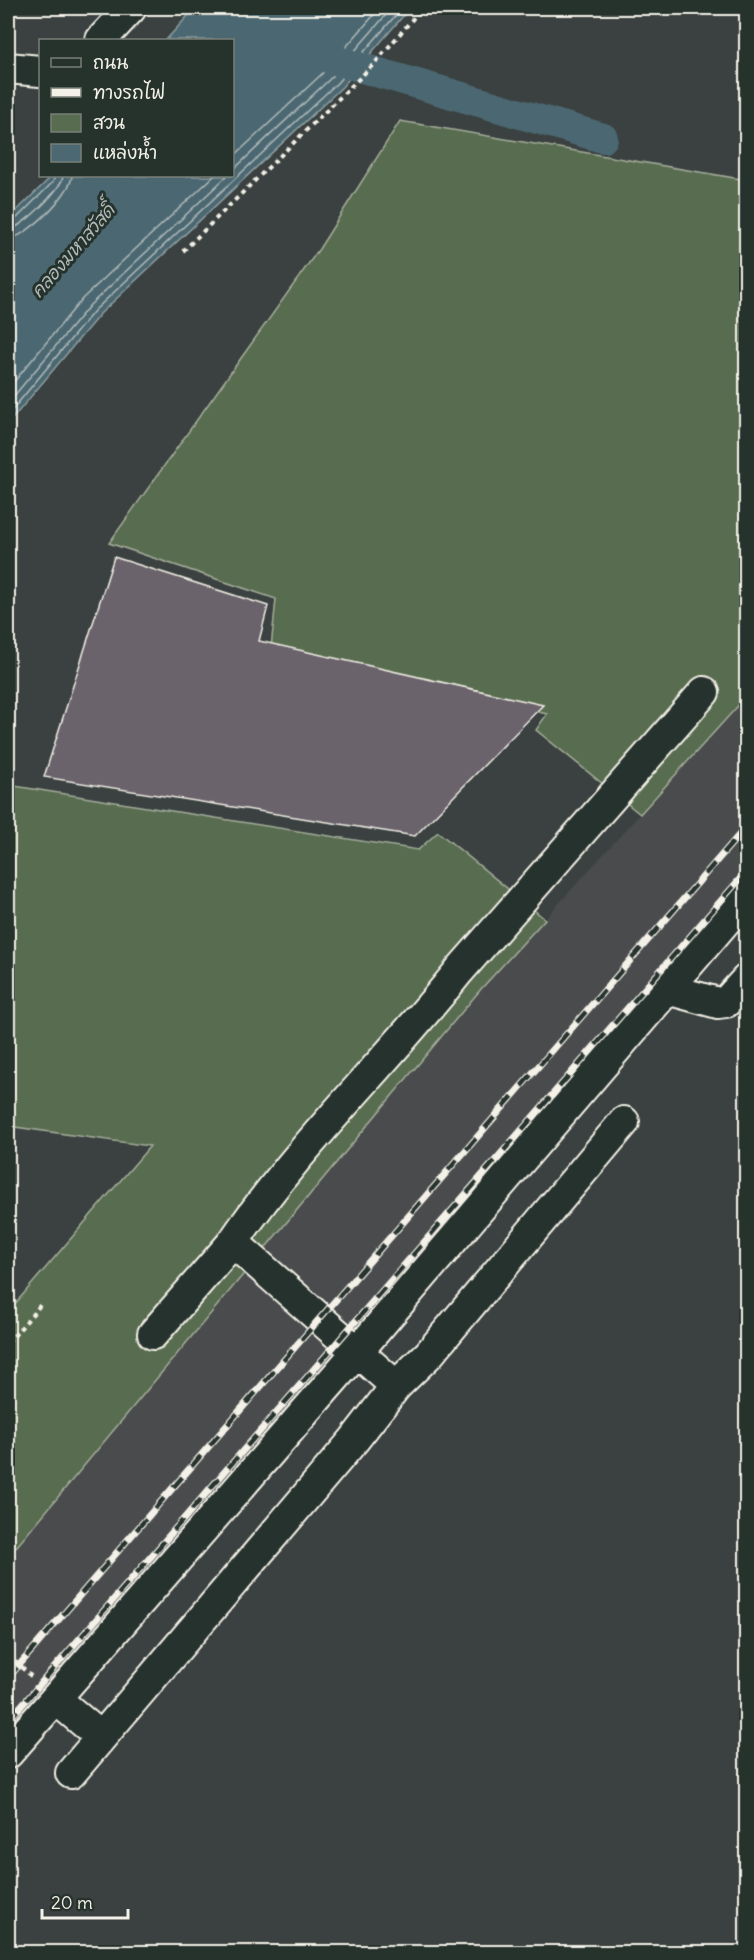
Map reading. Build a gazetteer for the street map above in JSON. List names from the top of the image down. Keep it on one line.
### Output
{"water":["คลองมหาสวัสดิ์"],"legend":["ถนน","ทางรถไฟ","สวน","แหล่งน้ำ"],"scale_bar":"20 m"}
